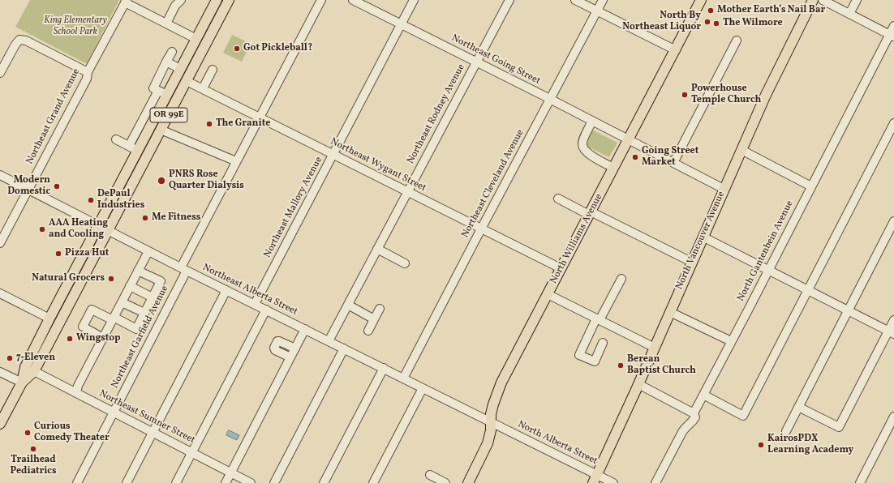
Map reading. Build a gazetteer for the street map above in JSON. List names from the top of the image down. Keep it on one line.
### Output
{"streets":{"main road":["OR 99E","North Williams Avenue","North Vancouver Avenue"],"street":["Northeast Going Street","Northeast Rodney Avenue","Northeast Grand Avenue","Northeast Wygant Street","Northeast Cleveland Avenue","Northeast Mallory Avenue","North Gantenbein Avenue","Northeast Alberta Street","Northeast Garfield Avenue","Northeast Sumner Street","North Alberta Street"]},"crossings":[["Northeast Going Street","Northeast Rodney Avenue"],["Northeast Going Street","Northeast Cleveland Avenue"],["Northeast Going Street","Northeast Mallory Avenue"],["Northeast Going Street","North Williams Avenue"],["Northeast Going Street","North Vancouver Avenue"],["Northeast Rodney Avenue","Northeast Wygant Street"],["Northeast Rodney Avenue","Northeast Alberta Street"],["OR 99E","Northeast Wygant Street"],["OR 99E","Northeast Alberta Street"],["OR 99E","Northeast Sumner Street"],["Northeast Grand Avenue","Northeast Alberta Street"],["Northeast Wygant Street","Northeast Cleveland Avenue"],["Northeast Wygant Street","Northeast Mallory Avenue"],["Northeast Wygant Street","North Williams Avenue"],["Northeast Wygant Street","Northeast Garfield Avenue"],["Northeast Cleveland Avenue","Northeast Alberta Street"],["Northeast Mallory Avenue","Northeast Alberta Street"],["North Williams Avenue","Northeast Alberta Street"],["North Williams Avenue","North Alberta Street"],["North Vancouver Avenue","North Alberta Street"],["Northeast Alberta Street","Northeast Garfield Avenue"],["Northeast Alberta Street","North Alberta Street"],["Northeast Garfield Avenue","Northeast Sumner Street"]],"parks":["King Elementary School Park"],"places":["Mother Earth’s Nail Bar","North By Northeast Liquor","The Wilmore","Got Pickleball?","Powerhouse Temple Church","The Granite","Going Street Market","PNRS Rose Quarter Dialysis","Modern Domestic","DePaul Industries","Me Fitness","AAA Heating and Cooling","Pizza Hut","Natural Grocers","Wingstop","7-Eleven","Berean Baptist Church","Curious Comedy Theater","KairosPDX Learning Academy","Trailhead Pediatrics"]}
